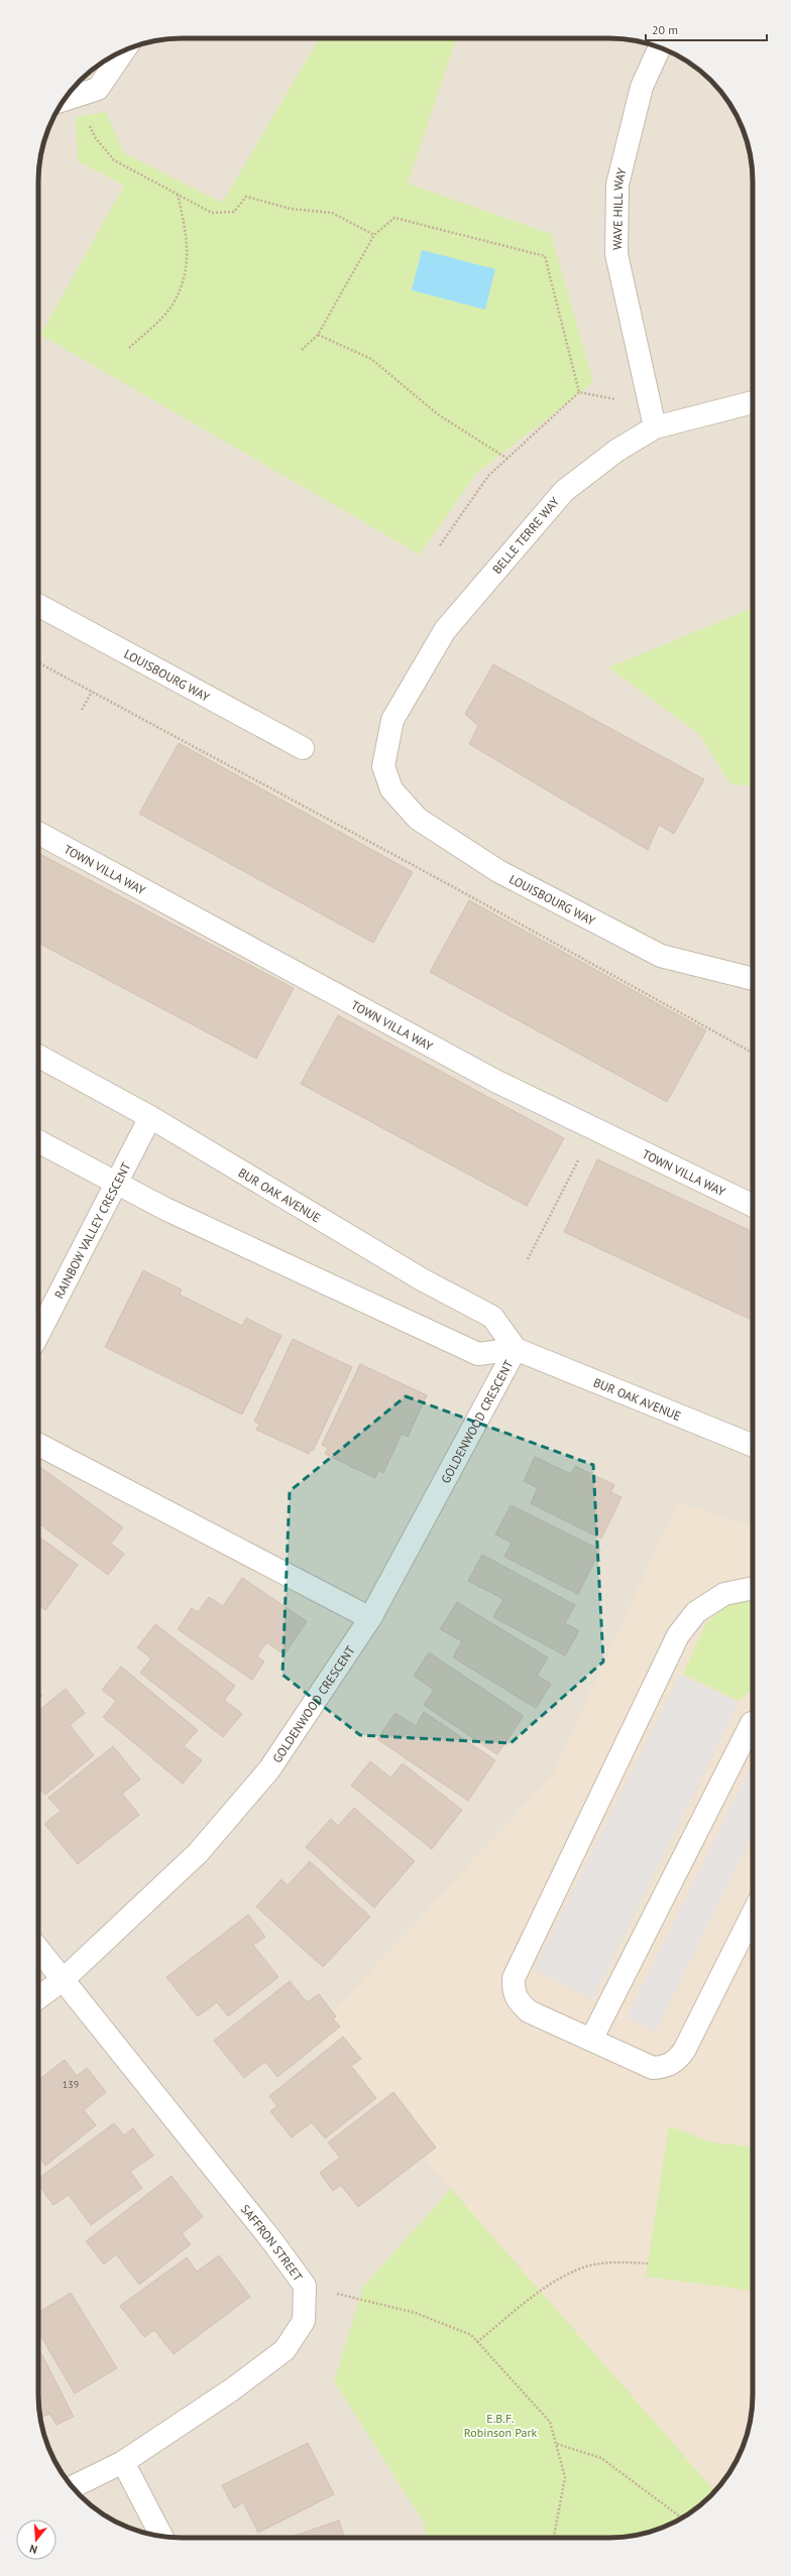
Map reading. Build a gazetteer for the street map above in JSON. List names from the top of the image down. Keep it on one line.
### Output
{"streets":{"street":["WAVE HILL WAY","BELLE TERRE WAY","LOUISBOURG WAY","TOWN VILLA WAY","BUR OAK AVENUE","RAINBOW VALLEY CRESCENT","GOLDENWOOD CRESCENT","SAFFRON STREET"]},"crossings":[["WAVE HILL WAY","BELLE TERRE WAY"],["BELLE TERRE WAY","LOUISBOURG WAY"],["BUR OAK AVENUE","RAINBOW VALLEY CRESCENT"],["BUR OAK AVENUE","GOLDENWOOD CRESCENT"],["GOLDENWOOD CRESCENT","SAFFRON STREET"]],"parks":["E.B.F. Robinson Park"],"house_numbers":["139"],"scale_bar":"20 m","north":"bottom"}
